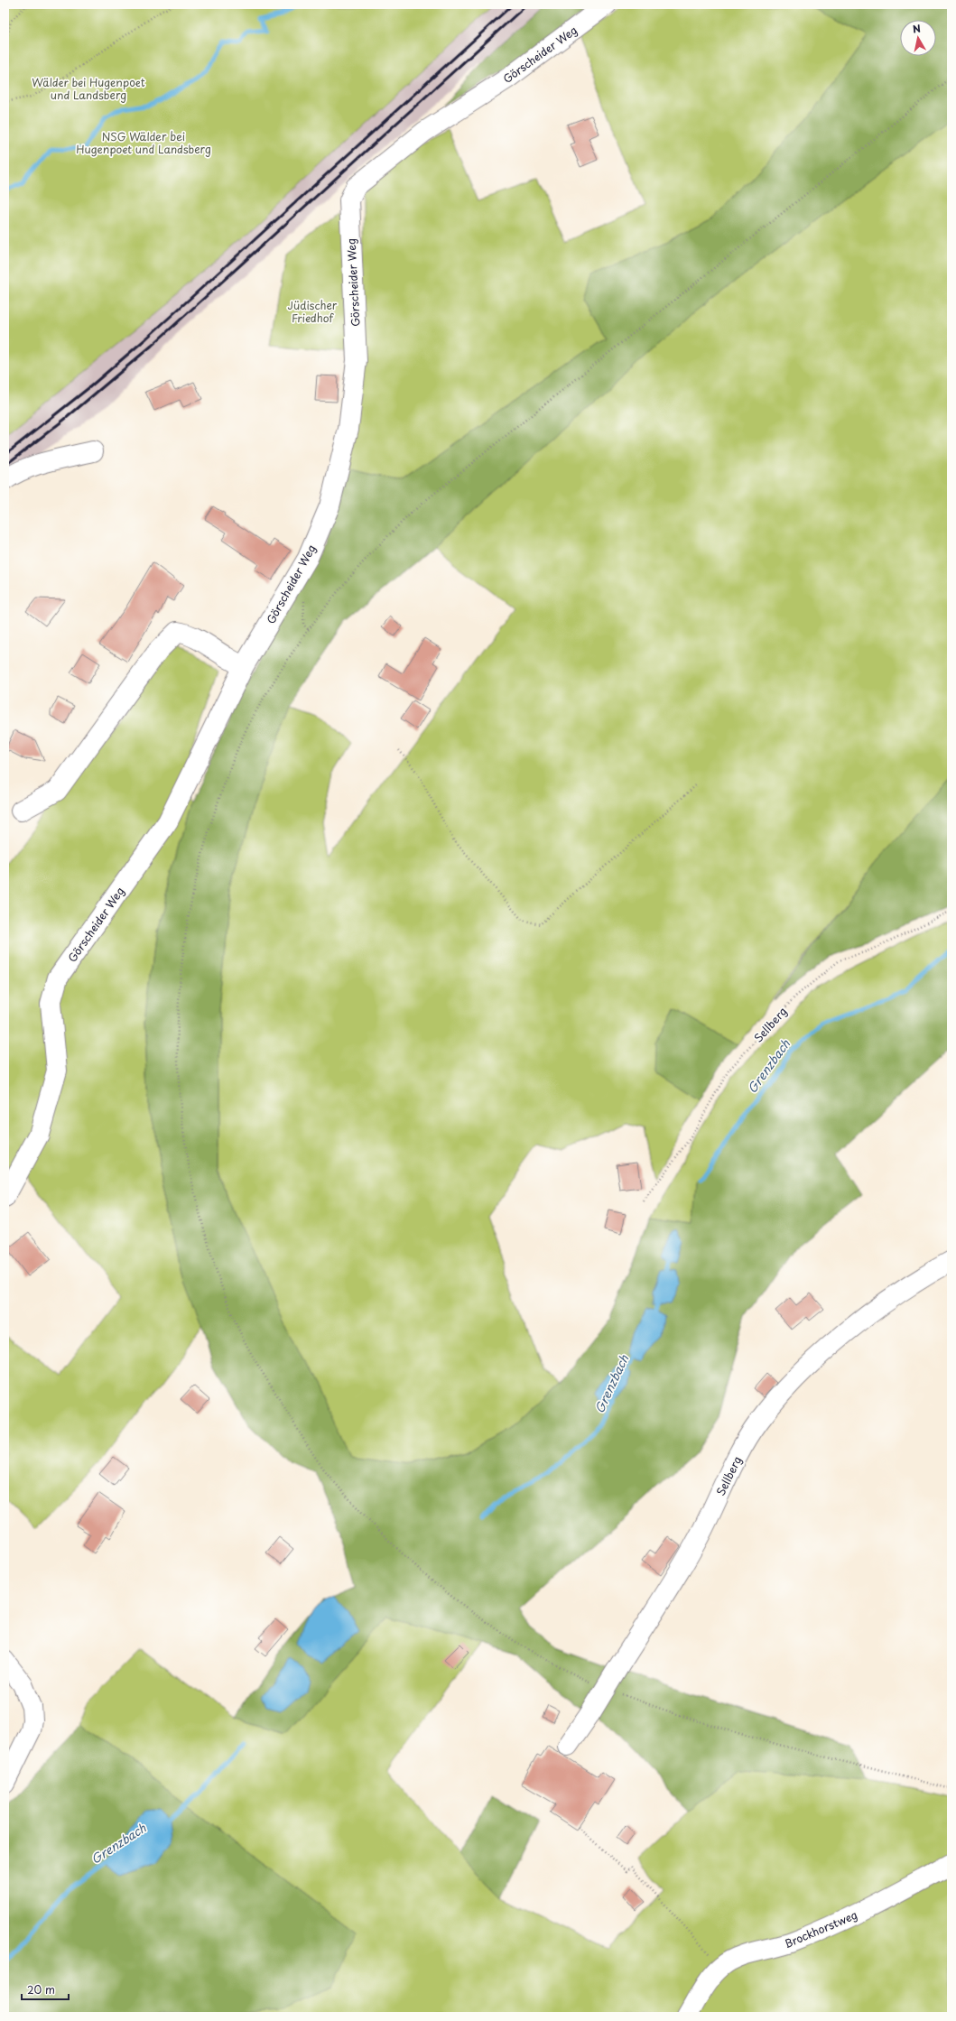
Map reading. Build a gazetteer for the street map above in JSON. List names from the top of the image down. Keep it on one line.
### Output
{"streets":{"street":["Görscheider Weg","Sellberg","Brockhorstweg"]},"water":["Grenzbach"],"parks":["Wälder bei Hugenpoet und Landsberg","NSG Wälder bei Hugenpoet und Landsberg","Jüdischer Friedhof"],"scale_bar":"20 m","north":"top"}
